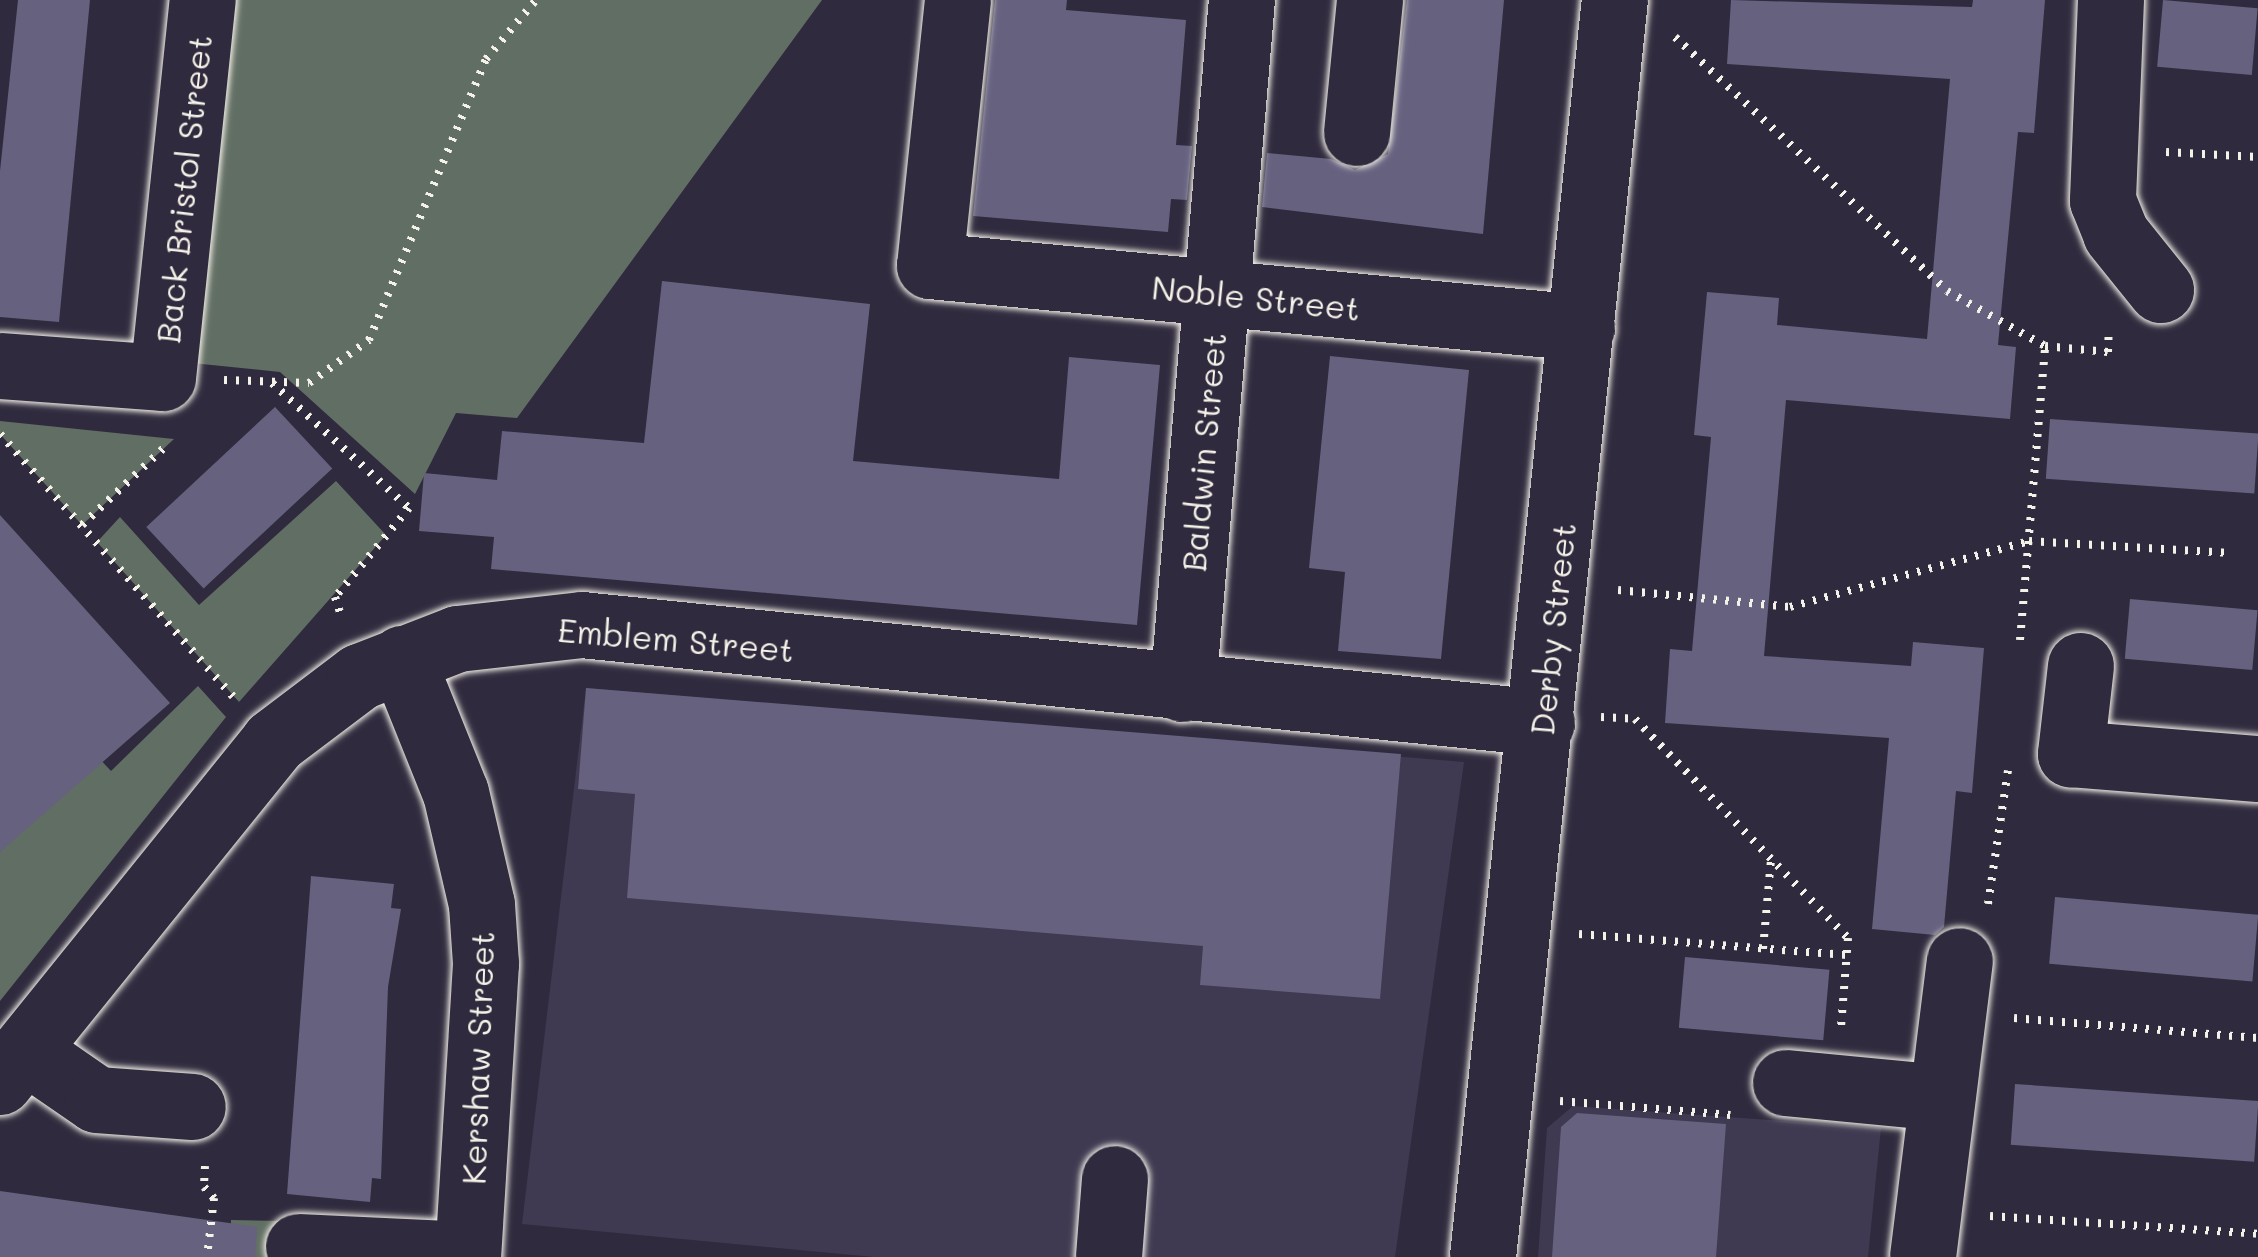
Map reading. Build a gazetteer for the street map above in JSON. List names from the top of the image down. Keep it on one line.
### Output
{"streets":{"street":["Back Bristol Street","Noble Street","Baldwin Street","Derby Street","Emblem Street","Kershaw Street"]},"crossings":[["Noble Street","Baldwin Street"],["Noble Street","Derby Street"],["Baldwin Street","Emblem Street"],["Derby Street","Emblem Street"],["Emblem Street","Kershaw Street"]]}
